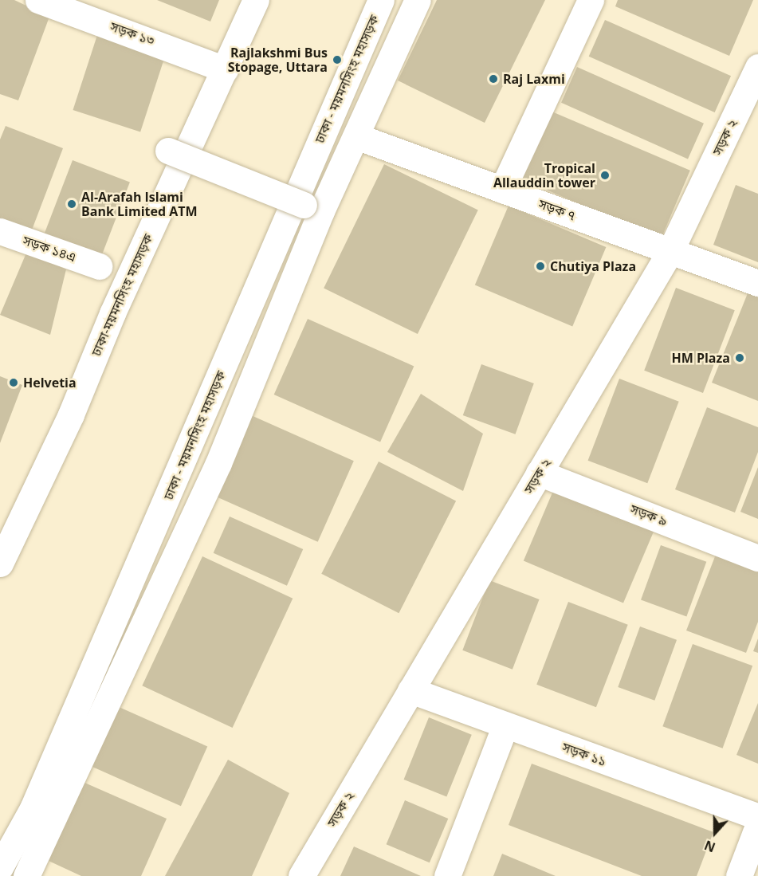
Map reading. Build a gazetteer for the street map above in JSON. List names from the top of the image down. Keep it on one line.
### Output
{"streets":{"main road":["সড়ক ১৩","ঢাকা - ময়মনসিংহ মহাসড়ক","সড়ক ২","সড়ক ৭","সড়ক ১৪এ","ঢাকা-ময়মনসিংহ মহাসড়ক","সড়ক ৯","সড়ক ১১"]},"crossings":[["সড়ক ১৩","ঢাকা-ময়মনসিংহ মহাসড়ক"],["সড়ক ২","সড়ক ৭"],["সড়ক ২","সড়ক ৯"],["সড়ক ২","সড়ক ১১"]],"places":["Rajlakshmi Bus Stopage, Uttara","Raj Laxmi","Tropical Allauddin tower","Al-Arafah Islami Bank Limited ATM","Chutiya Plaza","HM Plaza","Helvetia"],"north":"bottom"}
